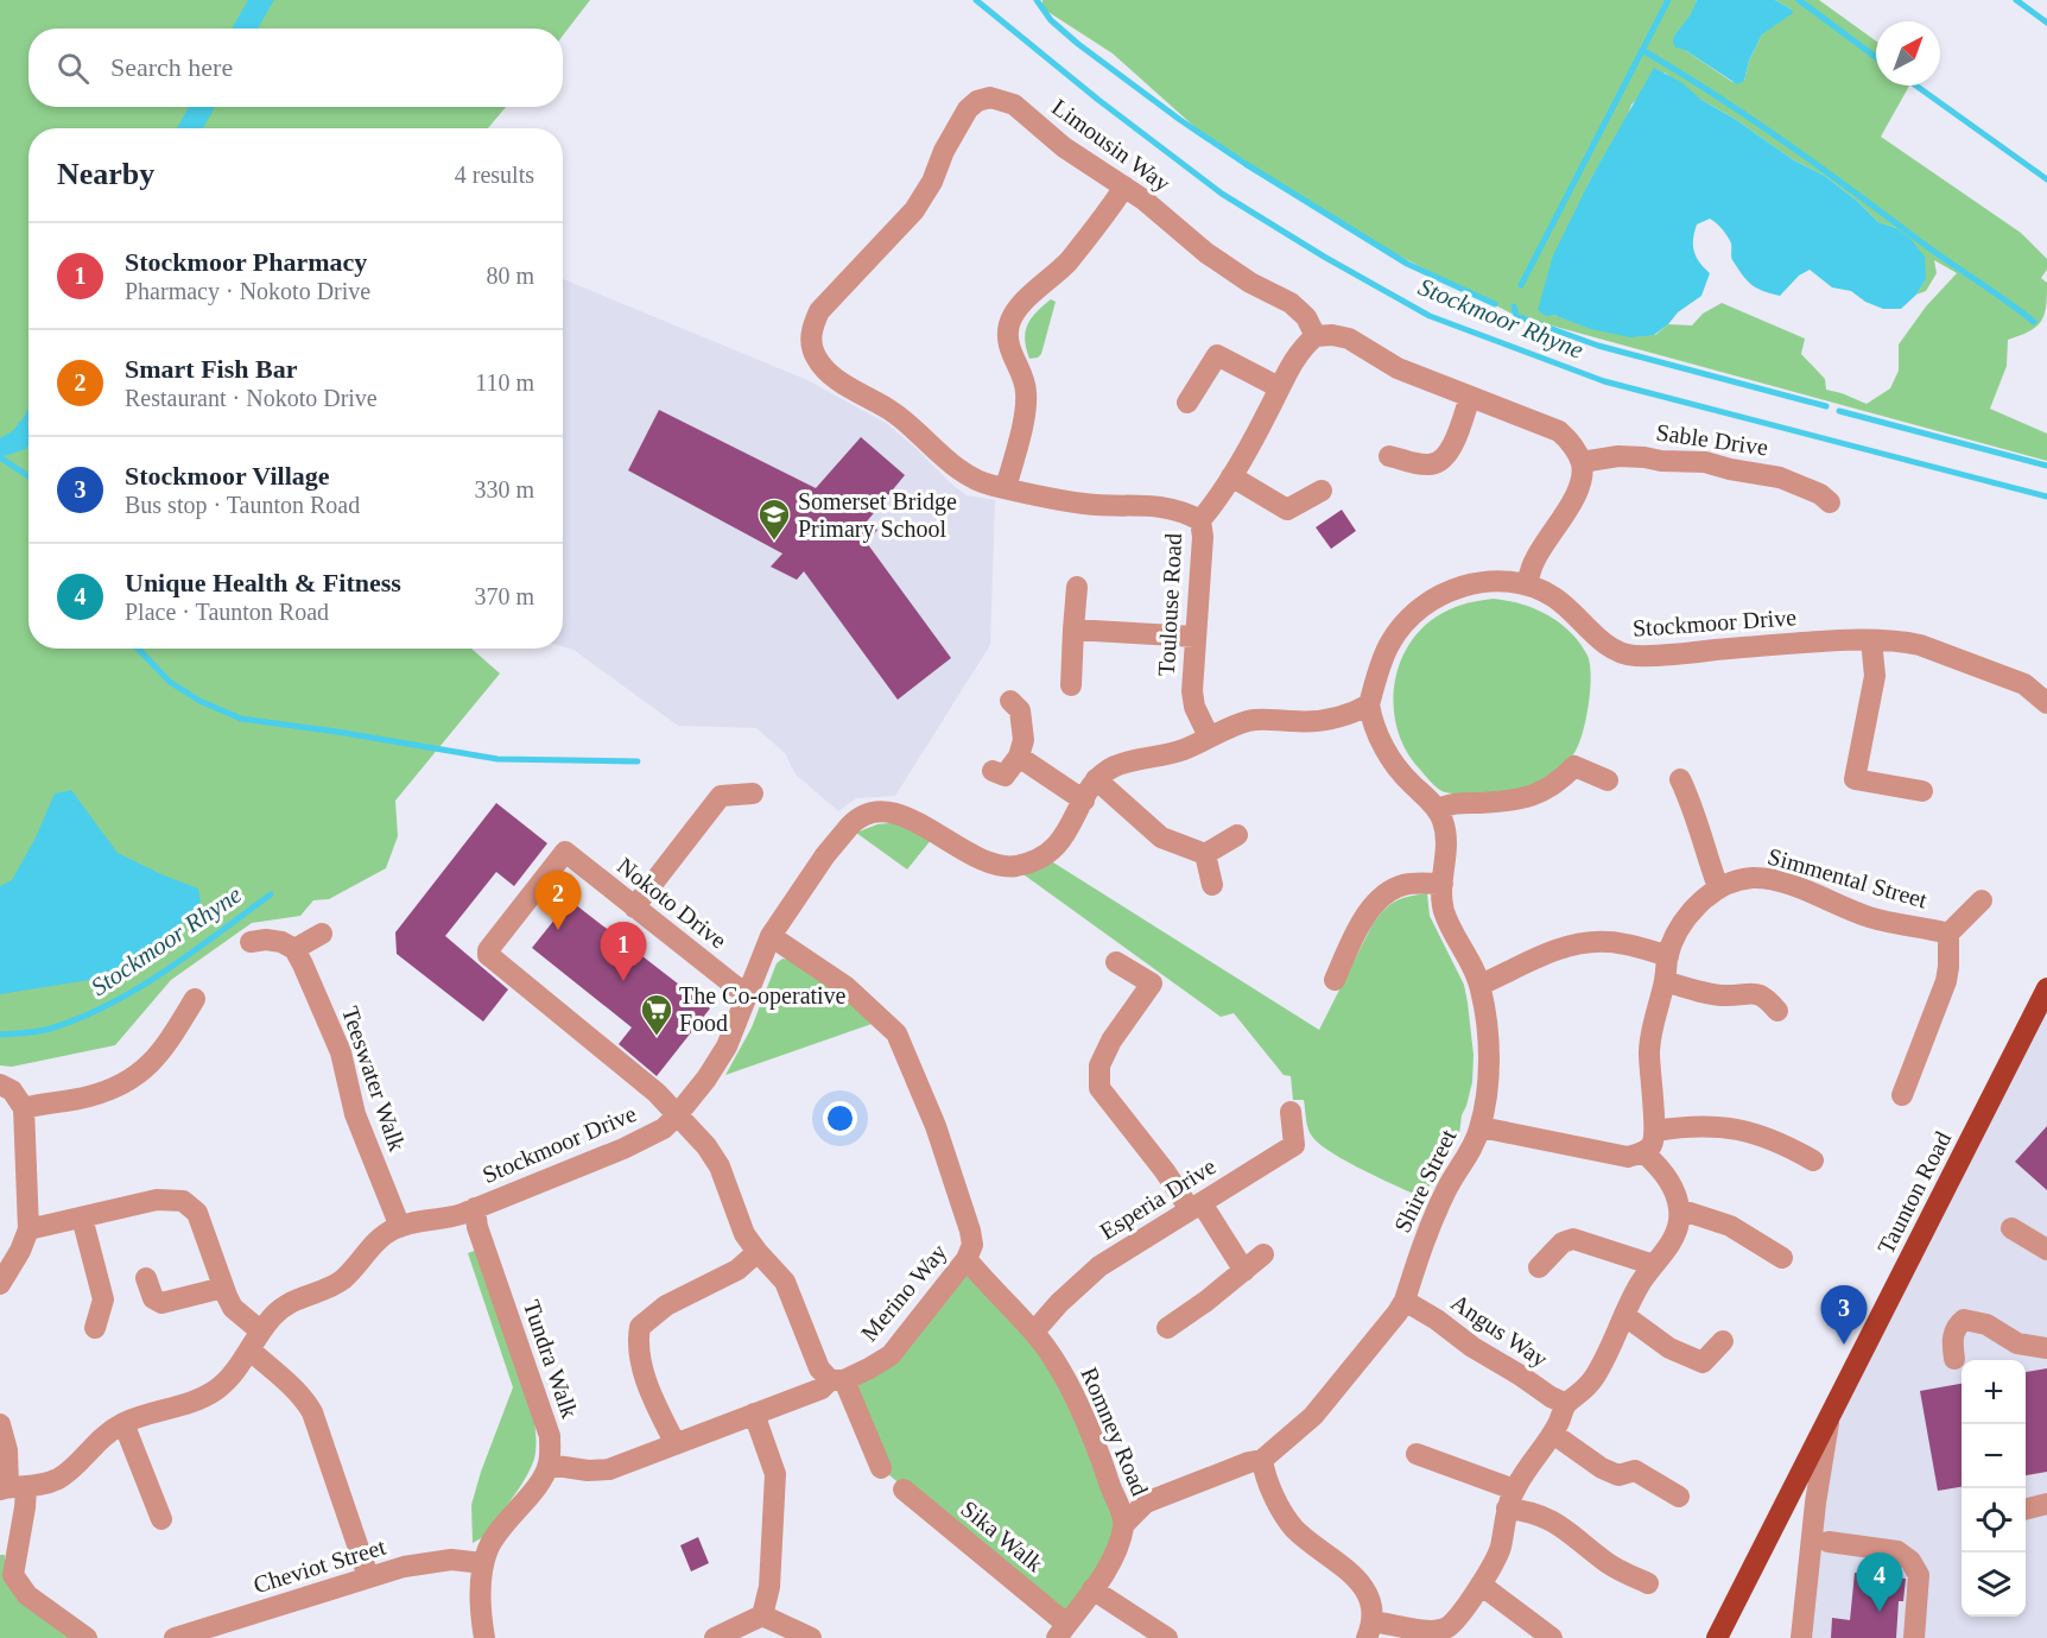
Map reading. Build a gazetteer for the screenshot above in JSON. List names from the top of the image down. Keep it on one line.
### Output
{"streets":{"main road":["Taunton Road"],"street":["Limousin Way","Sable Drive","Toulouse Road","Stockmoor Drive","Simmental Street","Nokoto Drive","Teeswater Walk","Shire Street","Esperia Drive","Merino Way","Angus Way","Tundra Walk","Romney Road","Sika Walk","Cheviot Street"]},"crossings":[["Limousin Way","Toulouse Road"],["Stockmoor Drive","Nokoto Drive"],["Stockmoor Drive","Teeswater Walk"],["Stockmoor Drive","Shire Street"],["Stockmoor Drive","Merino Way"],["Stockmoor Drive","Tundra Walk"],["Shire Street","Angus Way"],["Shire Street","Romney Road"],["Esperia Drive","Romney Road"],["Merino Way","Tundra Walk"],["Merino Way","Romney Road"],["Romney Road","Sika Walk"]],"water":["Stockmoor Rhyne"],"places":{"school or university":["Somerset Bridge Primary School"],"supermarket":["The Co-operative Food"]},"north":"top right","page":{"search":"Search here","heading":["Nearby","4 results"],"list":[{"mark":"1","name":"Stockmoor Pharmacy","note":"Pharmacy · Nokoto Drive","value":"80 m"},{"mark":"2","name":"Smart Fish Bar","note":"Restaurant · Nokoto Drive","value":"110 m"},{"mark":"3","name":"Stockmoor Village","note":"Bus stop · Taunton Road","value":"330 m"},{"mark":"4","name":"Unique Health & Fitness","note":"Place · Taunton Road","value":"370 m"}],"pins":["2","1","3","4"],"map_buttons":["+","−"]}}
